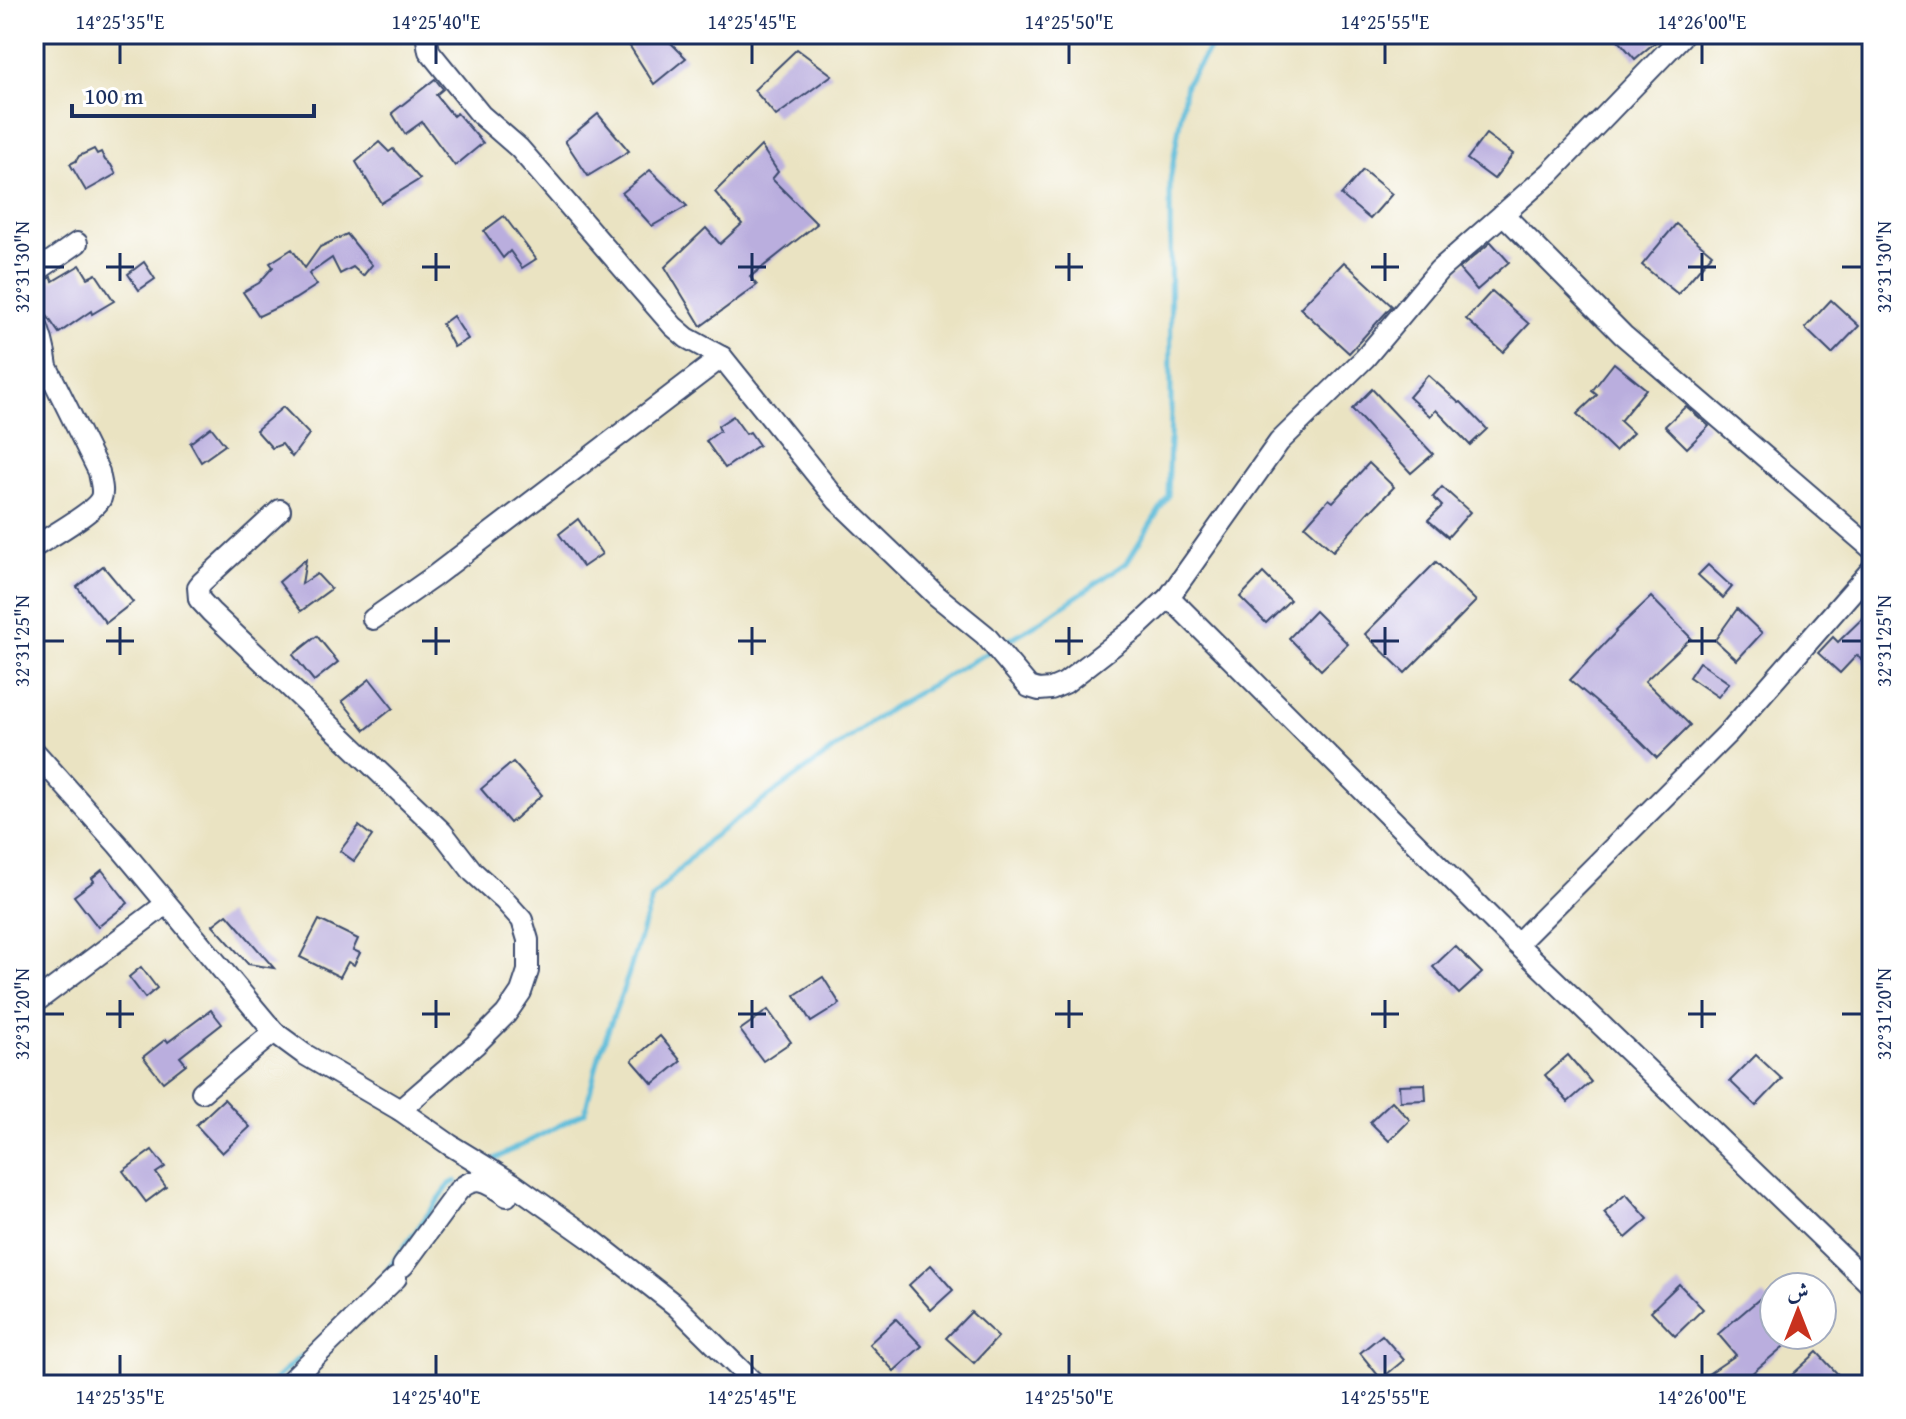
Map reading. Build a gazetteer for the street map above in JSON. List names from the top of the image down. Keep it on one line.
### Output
{"scale_bar":"100 m","north":"top","coordinates":["14°25'35\"E","14°25'40\"E","14°25'45\"E","14°25'50\"E","14°25'55\"E","14°26'00\"E","32°31'30\"N","32°31'25\"N","32°31'20\"N"]}
